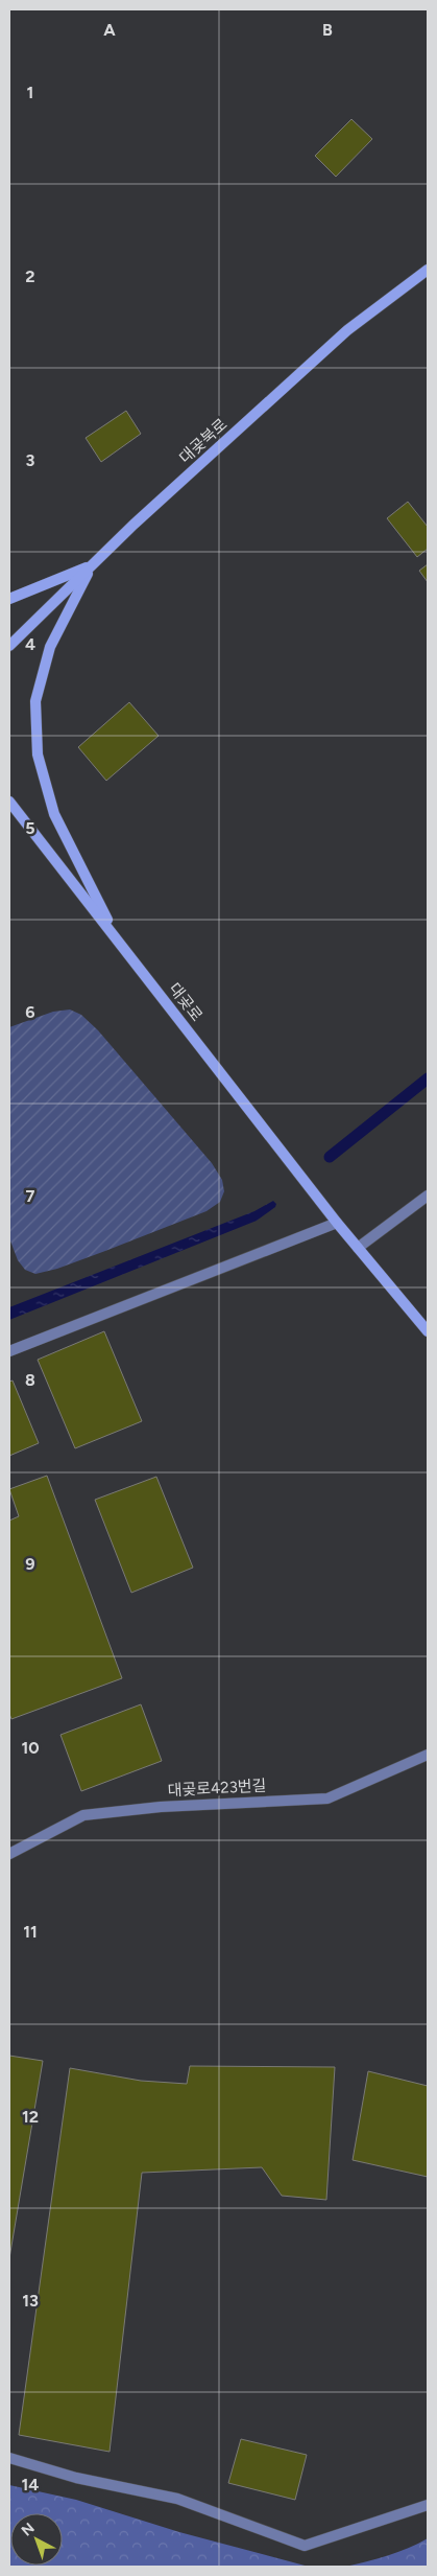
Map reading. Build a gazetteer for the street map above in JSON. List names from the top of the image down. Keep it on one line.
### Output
{"streets":{"street":["대곶북로","대곶로","대곶로423번길"]},"north":"top left","grid":{"columns":["A","B"],"rows":["1","2","3","4","5","6","7","8","9","10","11","12","13","14"]}}
